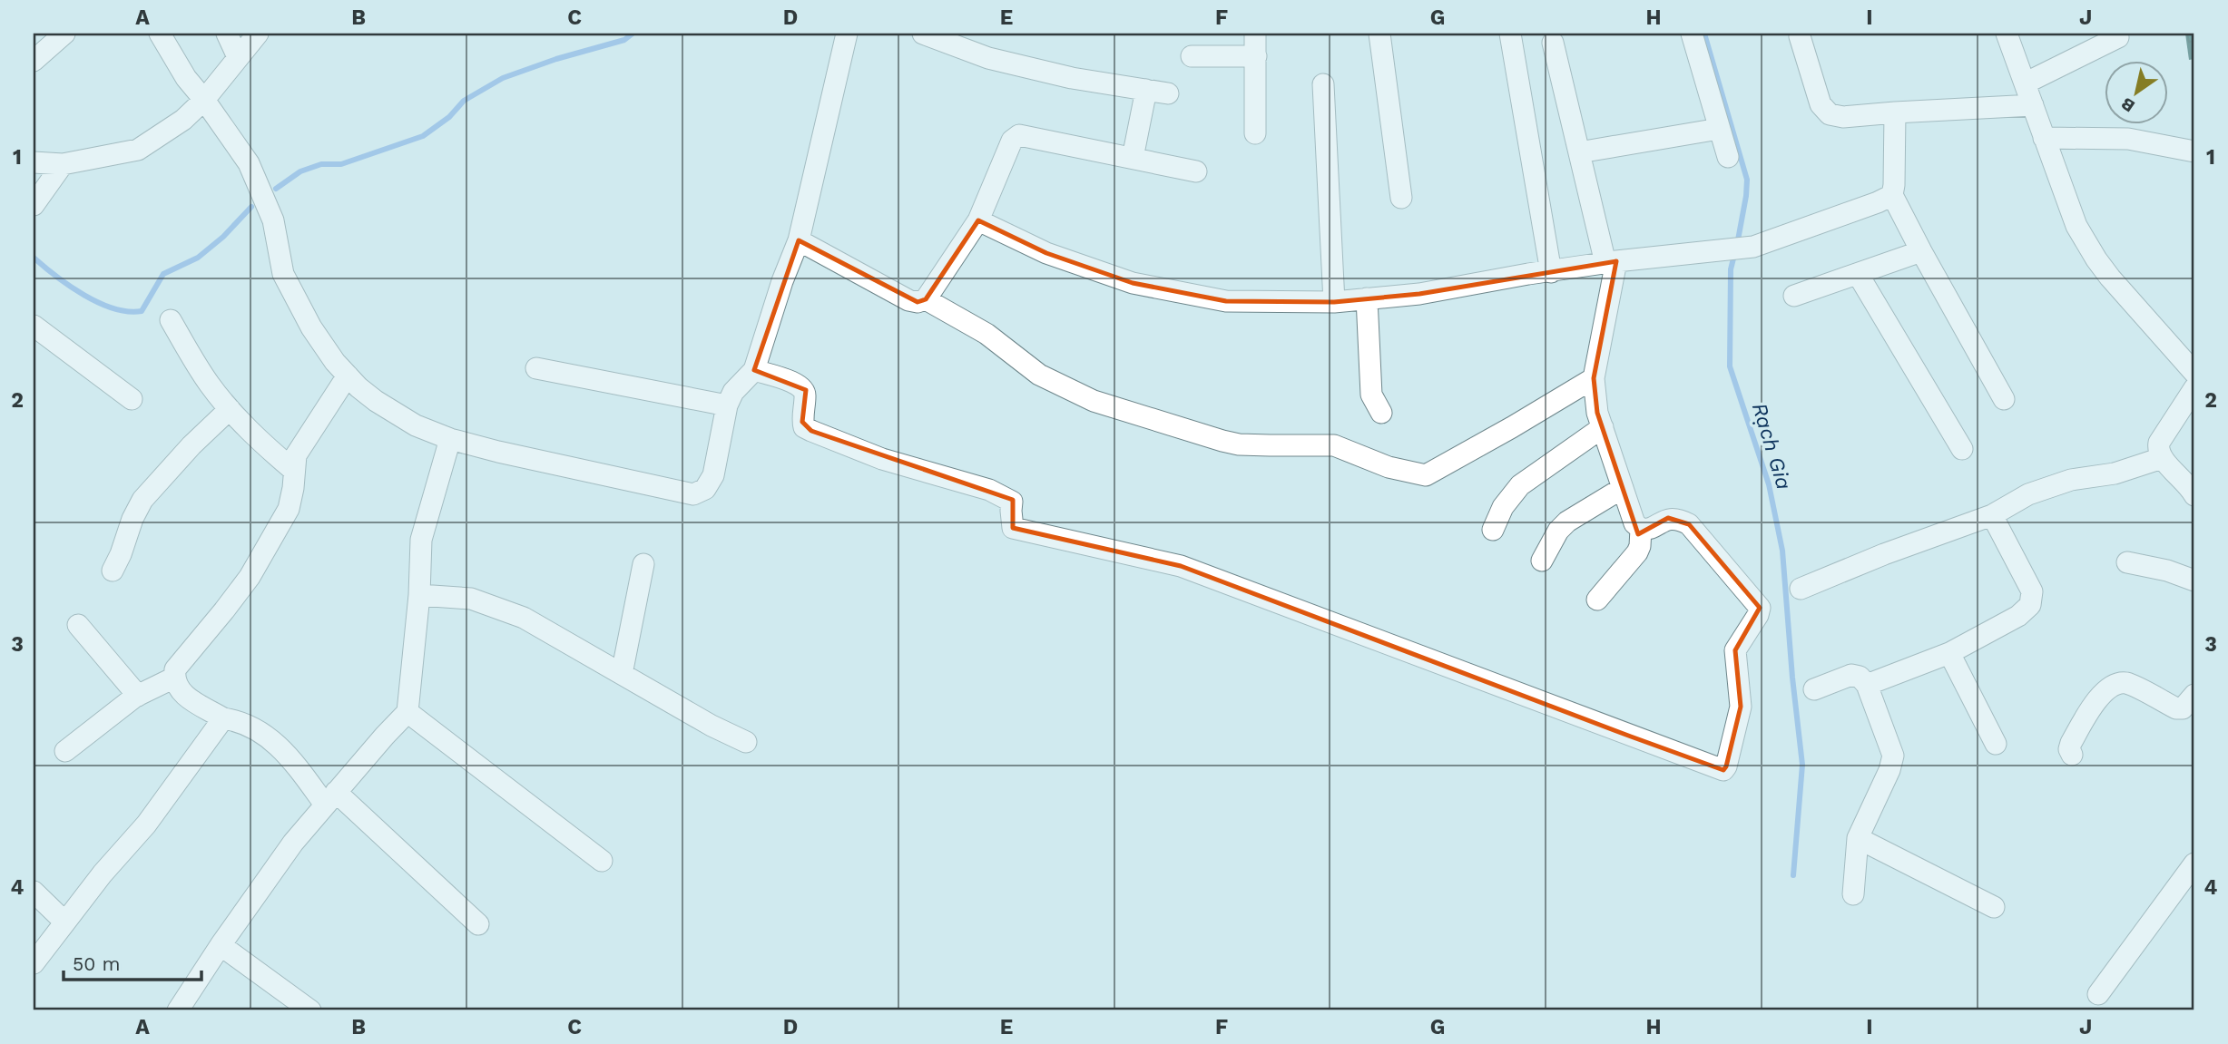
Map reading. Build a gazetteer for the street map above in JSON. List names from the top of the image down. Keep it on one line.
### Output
{"water":["Rạch Gia"],"scale_bar":"50 m","north":"bottom left","grid":{"columns":["A","B","C","D","E","F","G","H","I","J"],"rows":["1","2","3","4"]}}
